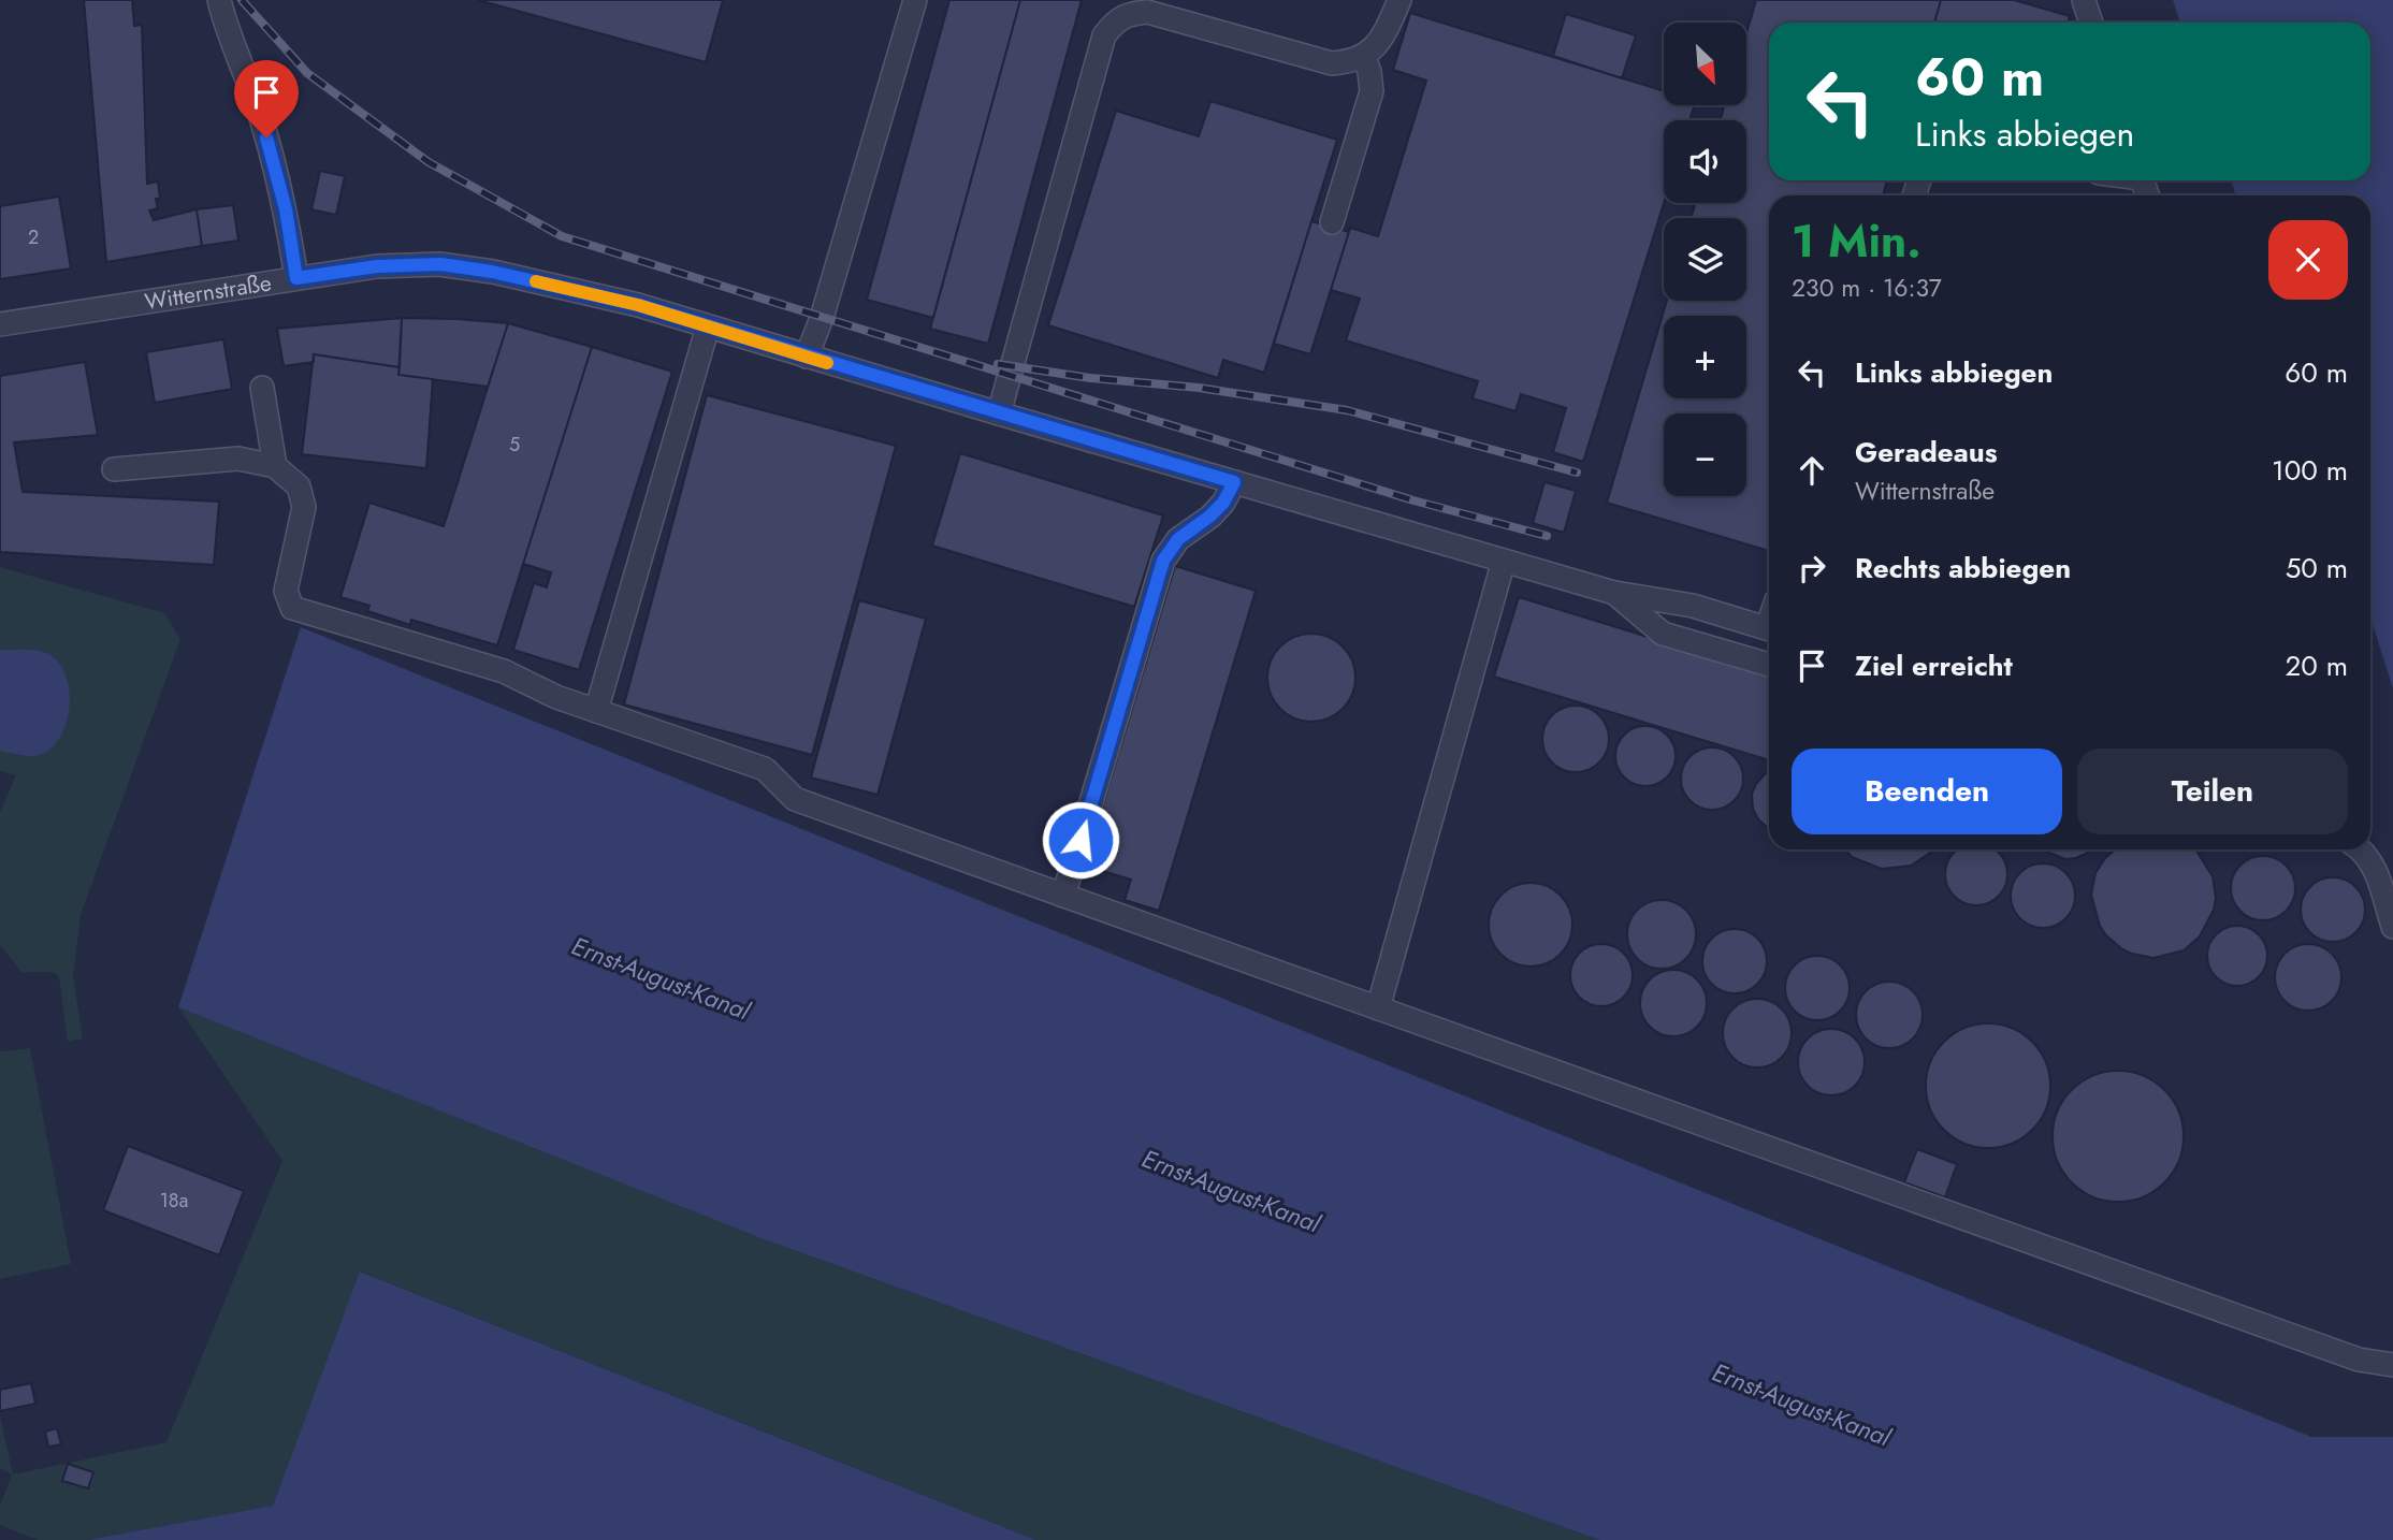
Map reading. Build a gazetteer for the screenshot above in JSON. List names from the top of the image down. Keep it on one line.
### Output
{"streets":{"street":["Witternstraße"]},"water":["Ernst-August-Kanal"],"house_numbers":["2","5","18a"],"north":"bottom right","page":{"map_buttons":["+","−"],"turn":["60 m","Links abbiegen"],"heading":["1 Min.","230 m · 16:37"],"list":[{"name":"Links abbiegen","value":"60 m"},{"name":"Geradeaus","note":"Witternstraße","value":"100 m"},{"name":"Rechts abbiegen","value":"50 m"},{"name":"Ziel erreicht","value":"20 m"}],"buttons":["Beenden","Teilen"]}}
